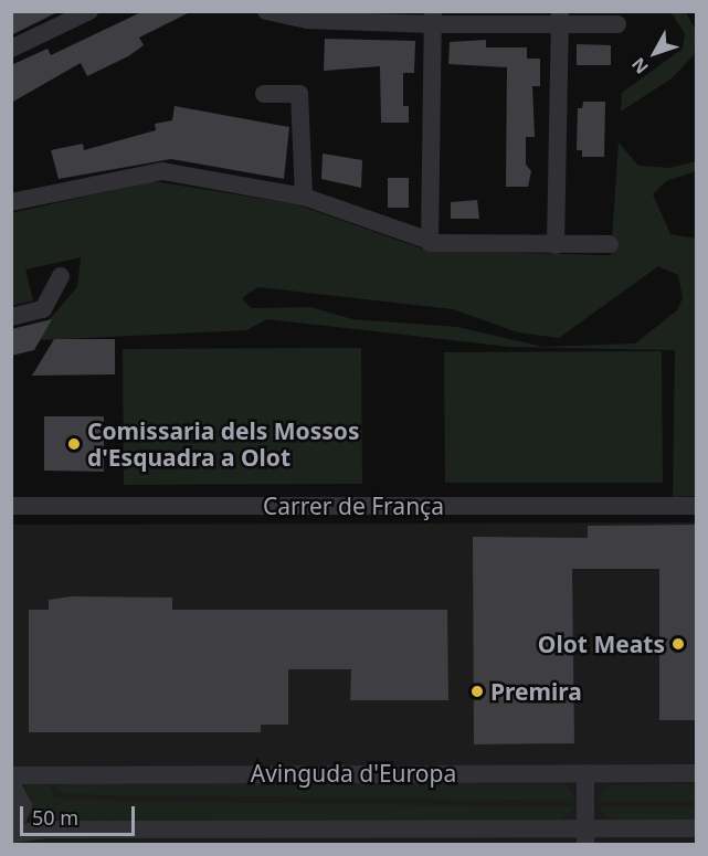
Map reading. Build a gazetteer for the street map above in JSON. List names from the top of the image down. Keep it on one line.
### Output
{"streets":{"street":["Carrer de França","Avinguda d'Europa"]},"places":["Comissaria dels Mossos d'Esquadra a Olot","Olot Meats","Premira"],"scale_bar":"50 m","north":"bottom left"}
